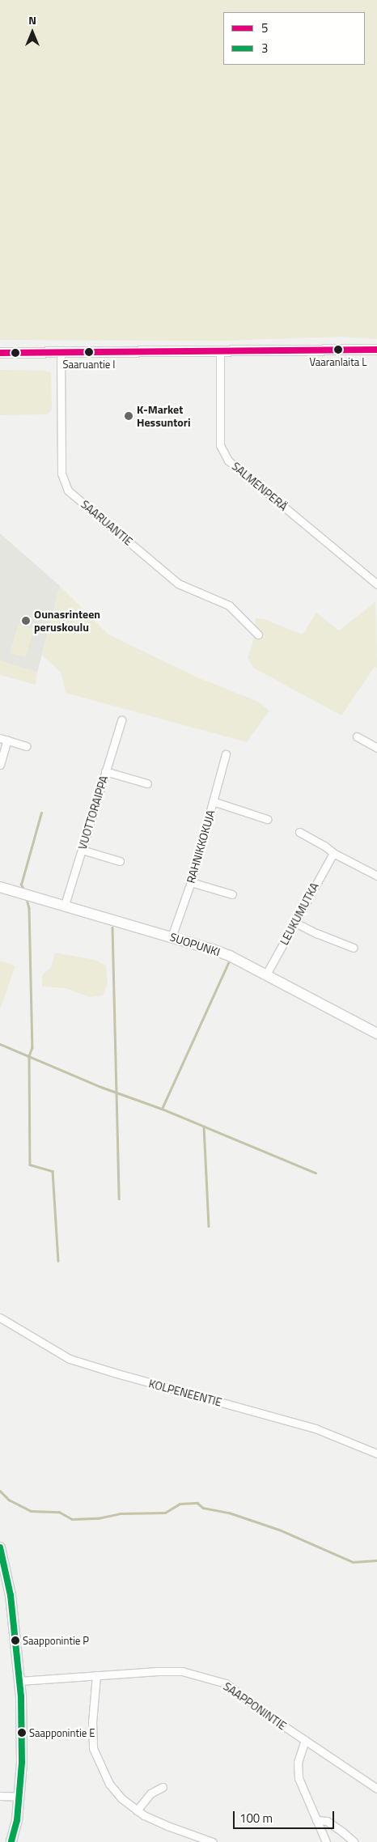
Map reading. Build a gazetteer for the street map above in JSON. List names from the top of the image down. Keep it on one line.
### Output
{"streets":{"street":["SALMENPERÄ","SAARUANTIE","VUOTTORAIPPA","RAHNIKKOKUJA","LEUKUMUTKA","SUOPUNKI","KOLPENEENTIE","SAAPPONINTIE"]},"crossings":[["VUOTTORAIPPA","SUOPUNKI"],["RAHNIKKOKUJA","SUOPUNKI"],["LEUKUMUTKA","SUOPUNKI"]],"places":["Vaaranlaita L","Saaruantie I","K-Market Hessuntori","Ounasrinteen peruskoulu","Saapponintie P","Saapponintie E"],"lines":["transit line 5","transit line 3"],"legend":["5","3"],"scale_bar":"100 m","north":"top"}
